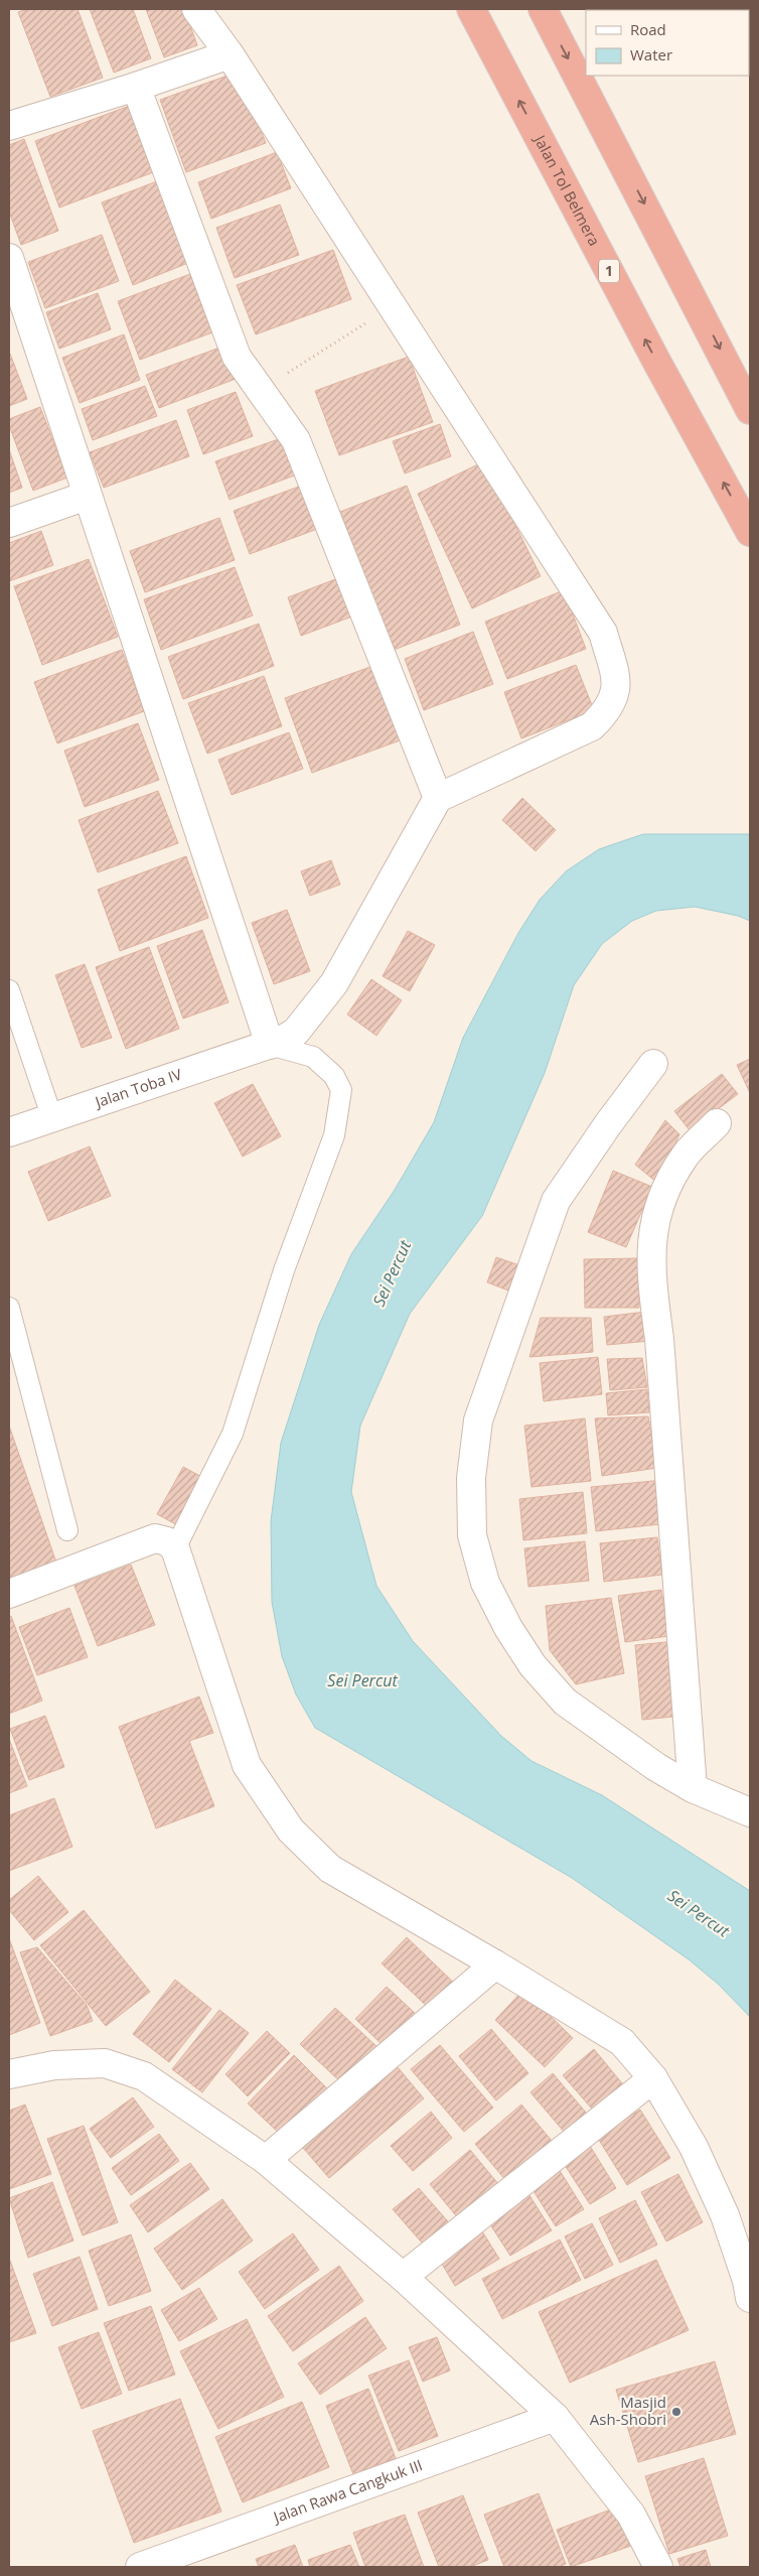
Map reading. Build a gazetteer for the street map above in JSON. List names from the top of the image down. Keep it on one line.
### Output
{"streets":{"highway":["Jalan Tol Belmera","1"],"street":["Jalan Toba IV","Jalan Rawa Cangkuk III"]},"water":["Sei Percut"],"places":["Masjid Ash-Shobri"],"legend":["Road","Water"]}
